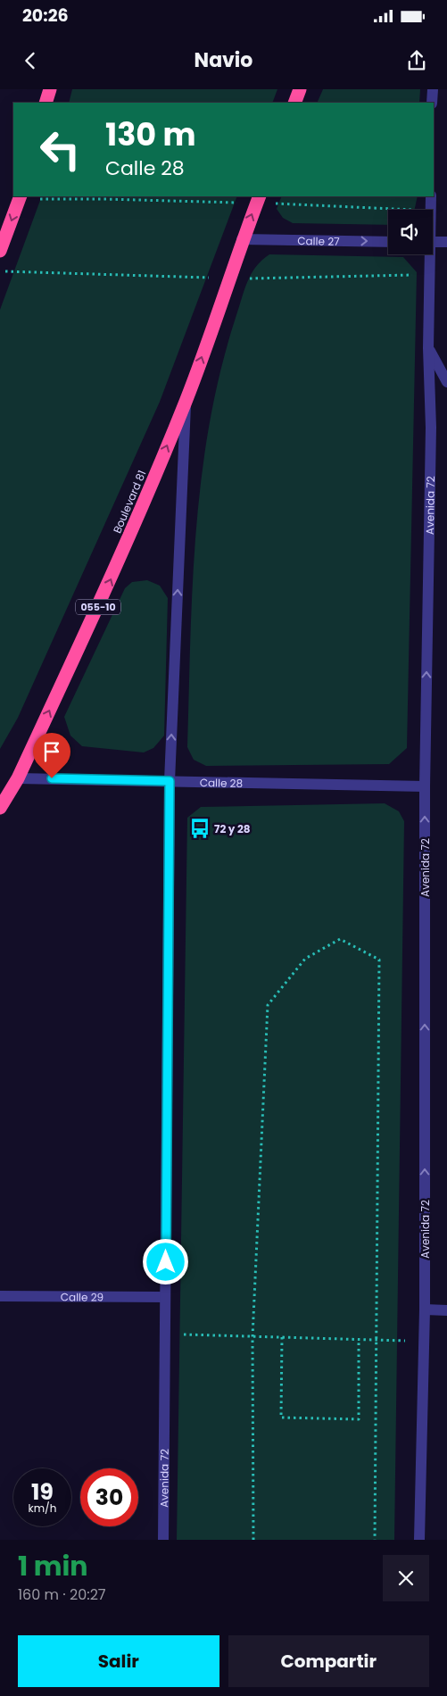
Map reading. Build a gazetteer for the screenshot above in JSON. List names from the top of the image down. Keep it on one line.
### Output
{"streets":{"highway":["Boulevard 81","055-10"],"street":["Calle 27","Avenida 72","Calle 28","Calle 29"]},"crossings":[["Calle 27","Boulevard 81"],["Boulevard 81","Avenida 72"],["Boulevard 81","Calle 28"],["Avenida 72","Calle 28"],["Avenida 72","Calle 29"]],"one_way":["Calle 27","Boulevard 81","Avenida 72"],"places":{"bus stop":["72 y 28"]},"page":{"status":"20:26","header":"Navio","turn":["130 m","Calle 28"],"speed":"19 km/h","limit":"30","heading":["1 min","160 m · 20:27"],"buttons":["Salir","Compartir"]}}
